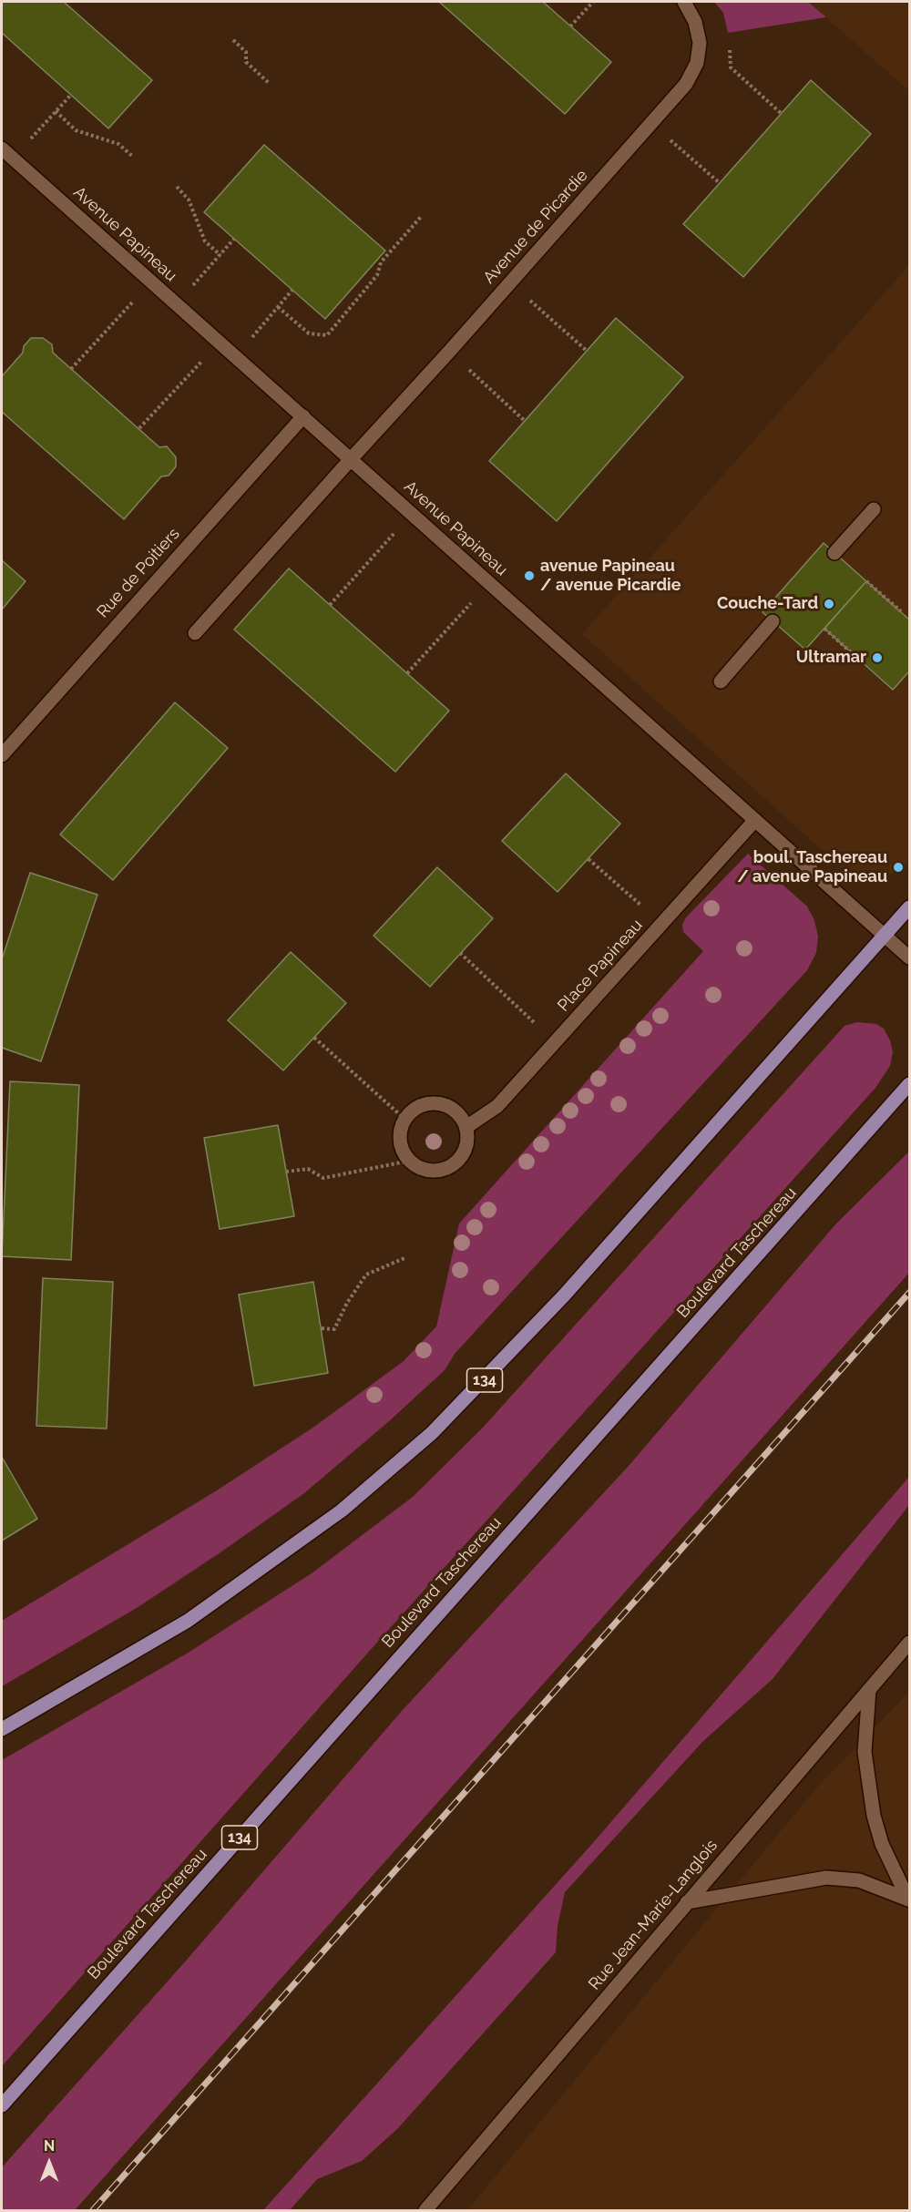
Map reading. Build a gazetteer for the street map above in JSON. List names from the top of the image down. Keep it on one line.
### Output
{"streets":{"main road":["Boulevard Taschereau","134"],"street":["Avenue de Picardie","Avenue Papineau","Rue de Poitiers","Place Papineau","Rue Jean-Marie-Langlois"]},"crossings":[["Avenue de Picardie","Avenue Papineau"],["Avenue Papineau","Rue de Poitiers"],["Avenue Papineau","Place Papineau"],["Avenue Papineau","134"]],"places":["avenue Papineau / avenue Picardie","Couche-Tard","Ultramar","boul. Taschereau / avenue Papineau"],"north":"top"}
